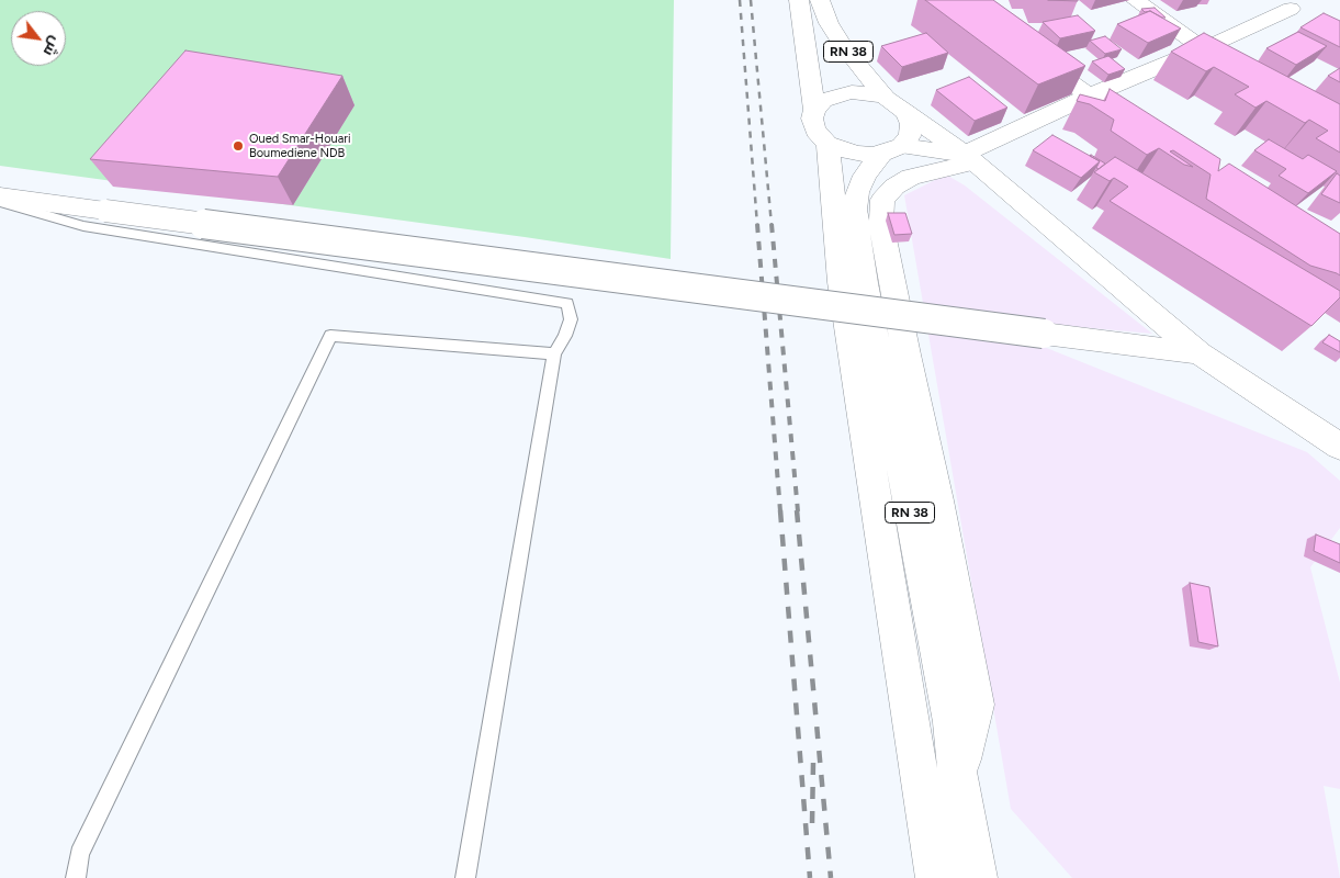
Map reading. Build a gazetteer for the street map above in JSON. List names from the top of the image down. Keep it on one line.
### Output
{"streets":{"main road":["RN 38"]},"places":["Oued Smar-Houari Boumediene NDB"],"north":"bottom right"}
